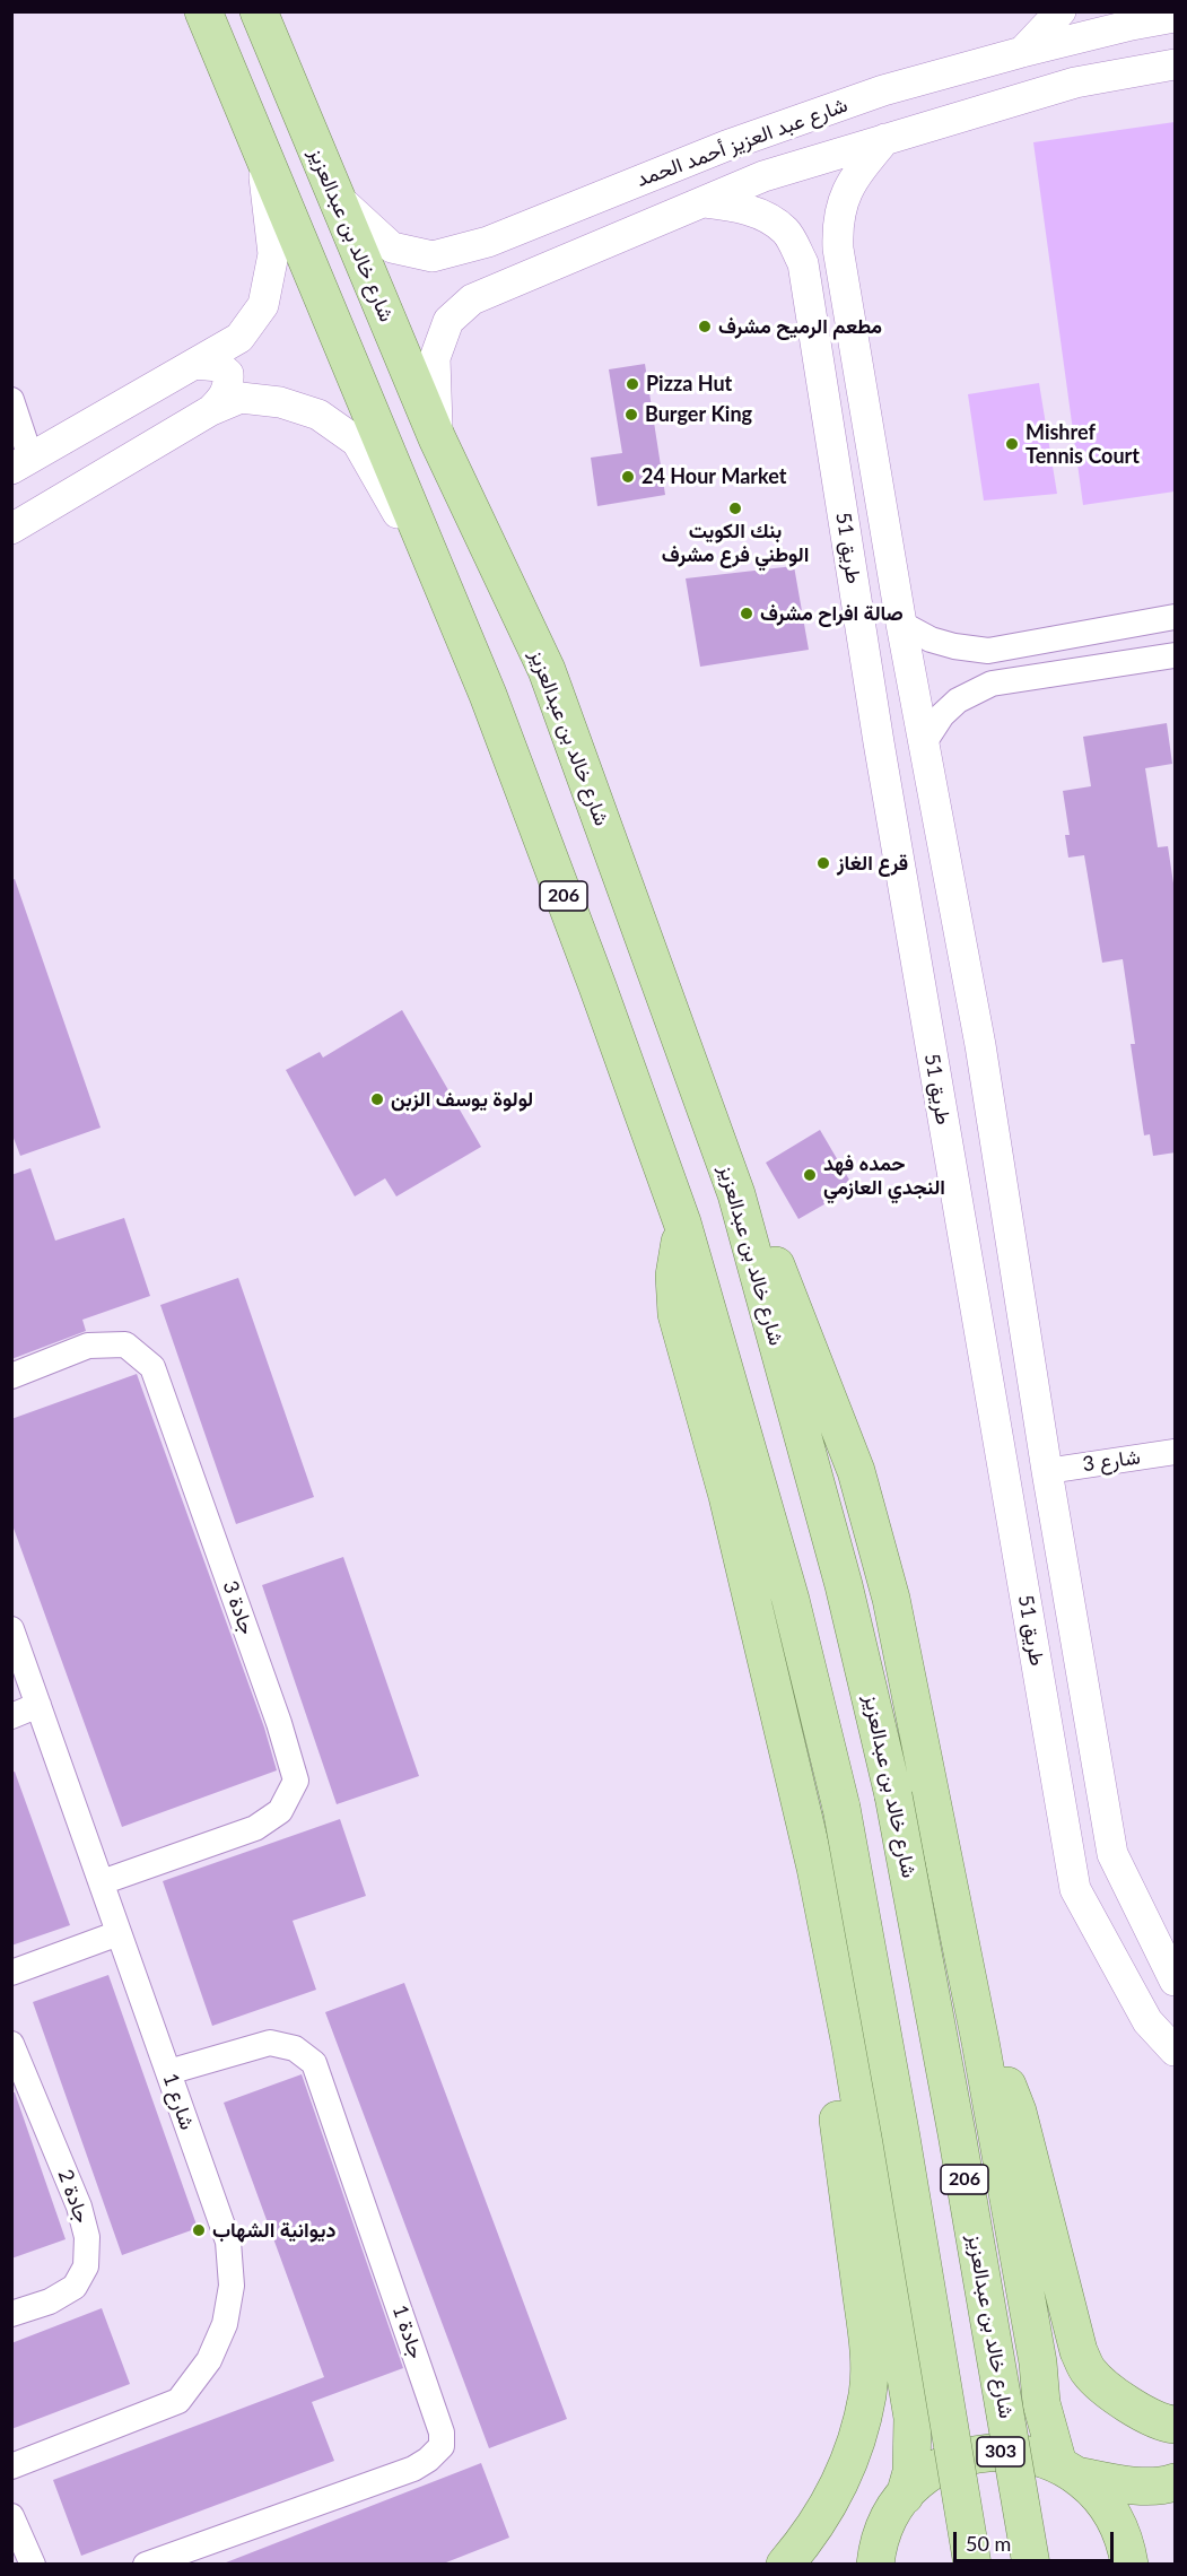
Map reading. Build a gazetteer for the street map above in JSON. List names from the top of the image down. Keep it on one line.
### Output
{"streets":{"main road":["شارع خالد بن عبدالعزيز","206","303"],"street":["شارع عبد العزيز أحمد الحمد","طريق 51","شارع 3","جادة 3","شارع 1","جادة 2","جادة 1"]},"crossings":[["شارع عبد العزيز أحمد الحمد","شارع خالد بن عبدالعزيز"],["شارع عبد العزيز أحمد الحمد","طريق 51"],["طريق 51","شارع 3"],["جادة 3","شارع 1"],["شارع 1","جادة 1"]],"places":["مطعم الرميح مشرف","Pizza Hut","Burger King","Mishref Tennis Court","24 Hour Market","بنك الكويت الوطني فرع مشرف","صالة افراح مشرف","قرع الغاز","لولوة يوسف الزبن","حمده فهد النجدي العازمي","ديوانية الشهاب"],"scale_bar":"50 m"}
